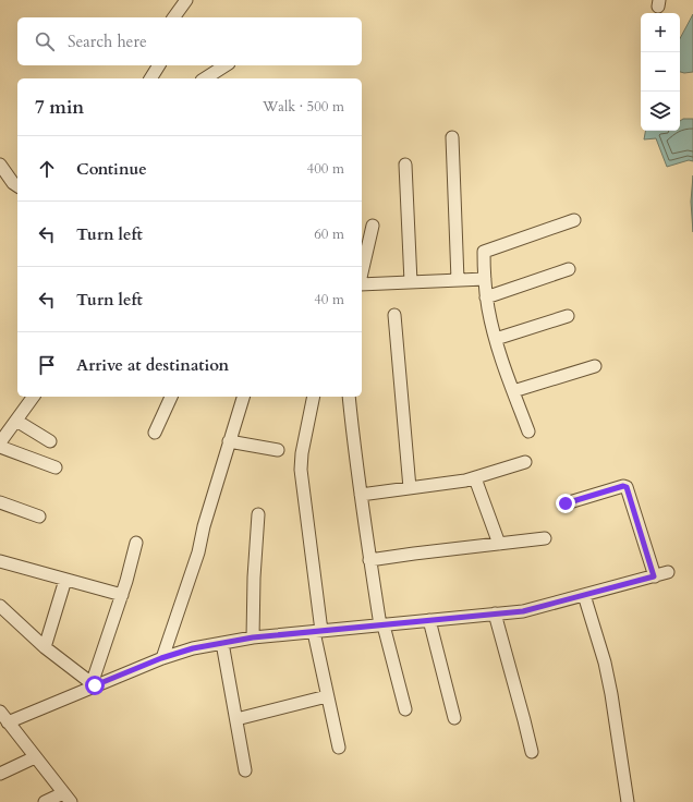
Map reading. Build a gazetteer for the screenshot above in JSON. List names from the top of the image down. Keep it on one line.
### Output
{"page":{"map_buttons":["+","−"],"search":"Search here","heading":["7 min","Walk · 500 m"],"list":[["Continue","400 m"],["Turn left","60 m"],["Turn left","40 m"],"Arrive at destination"]}}
